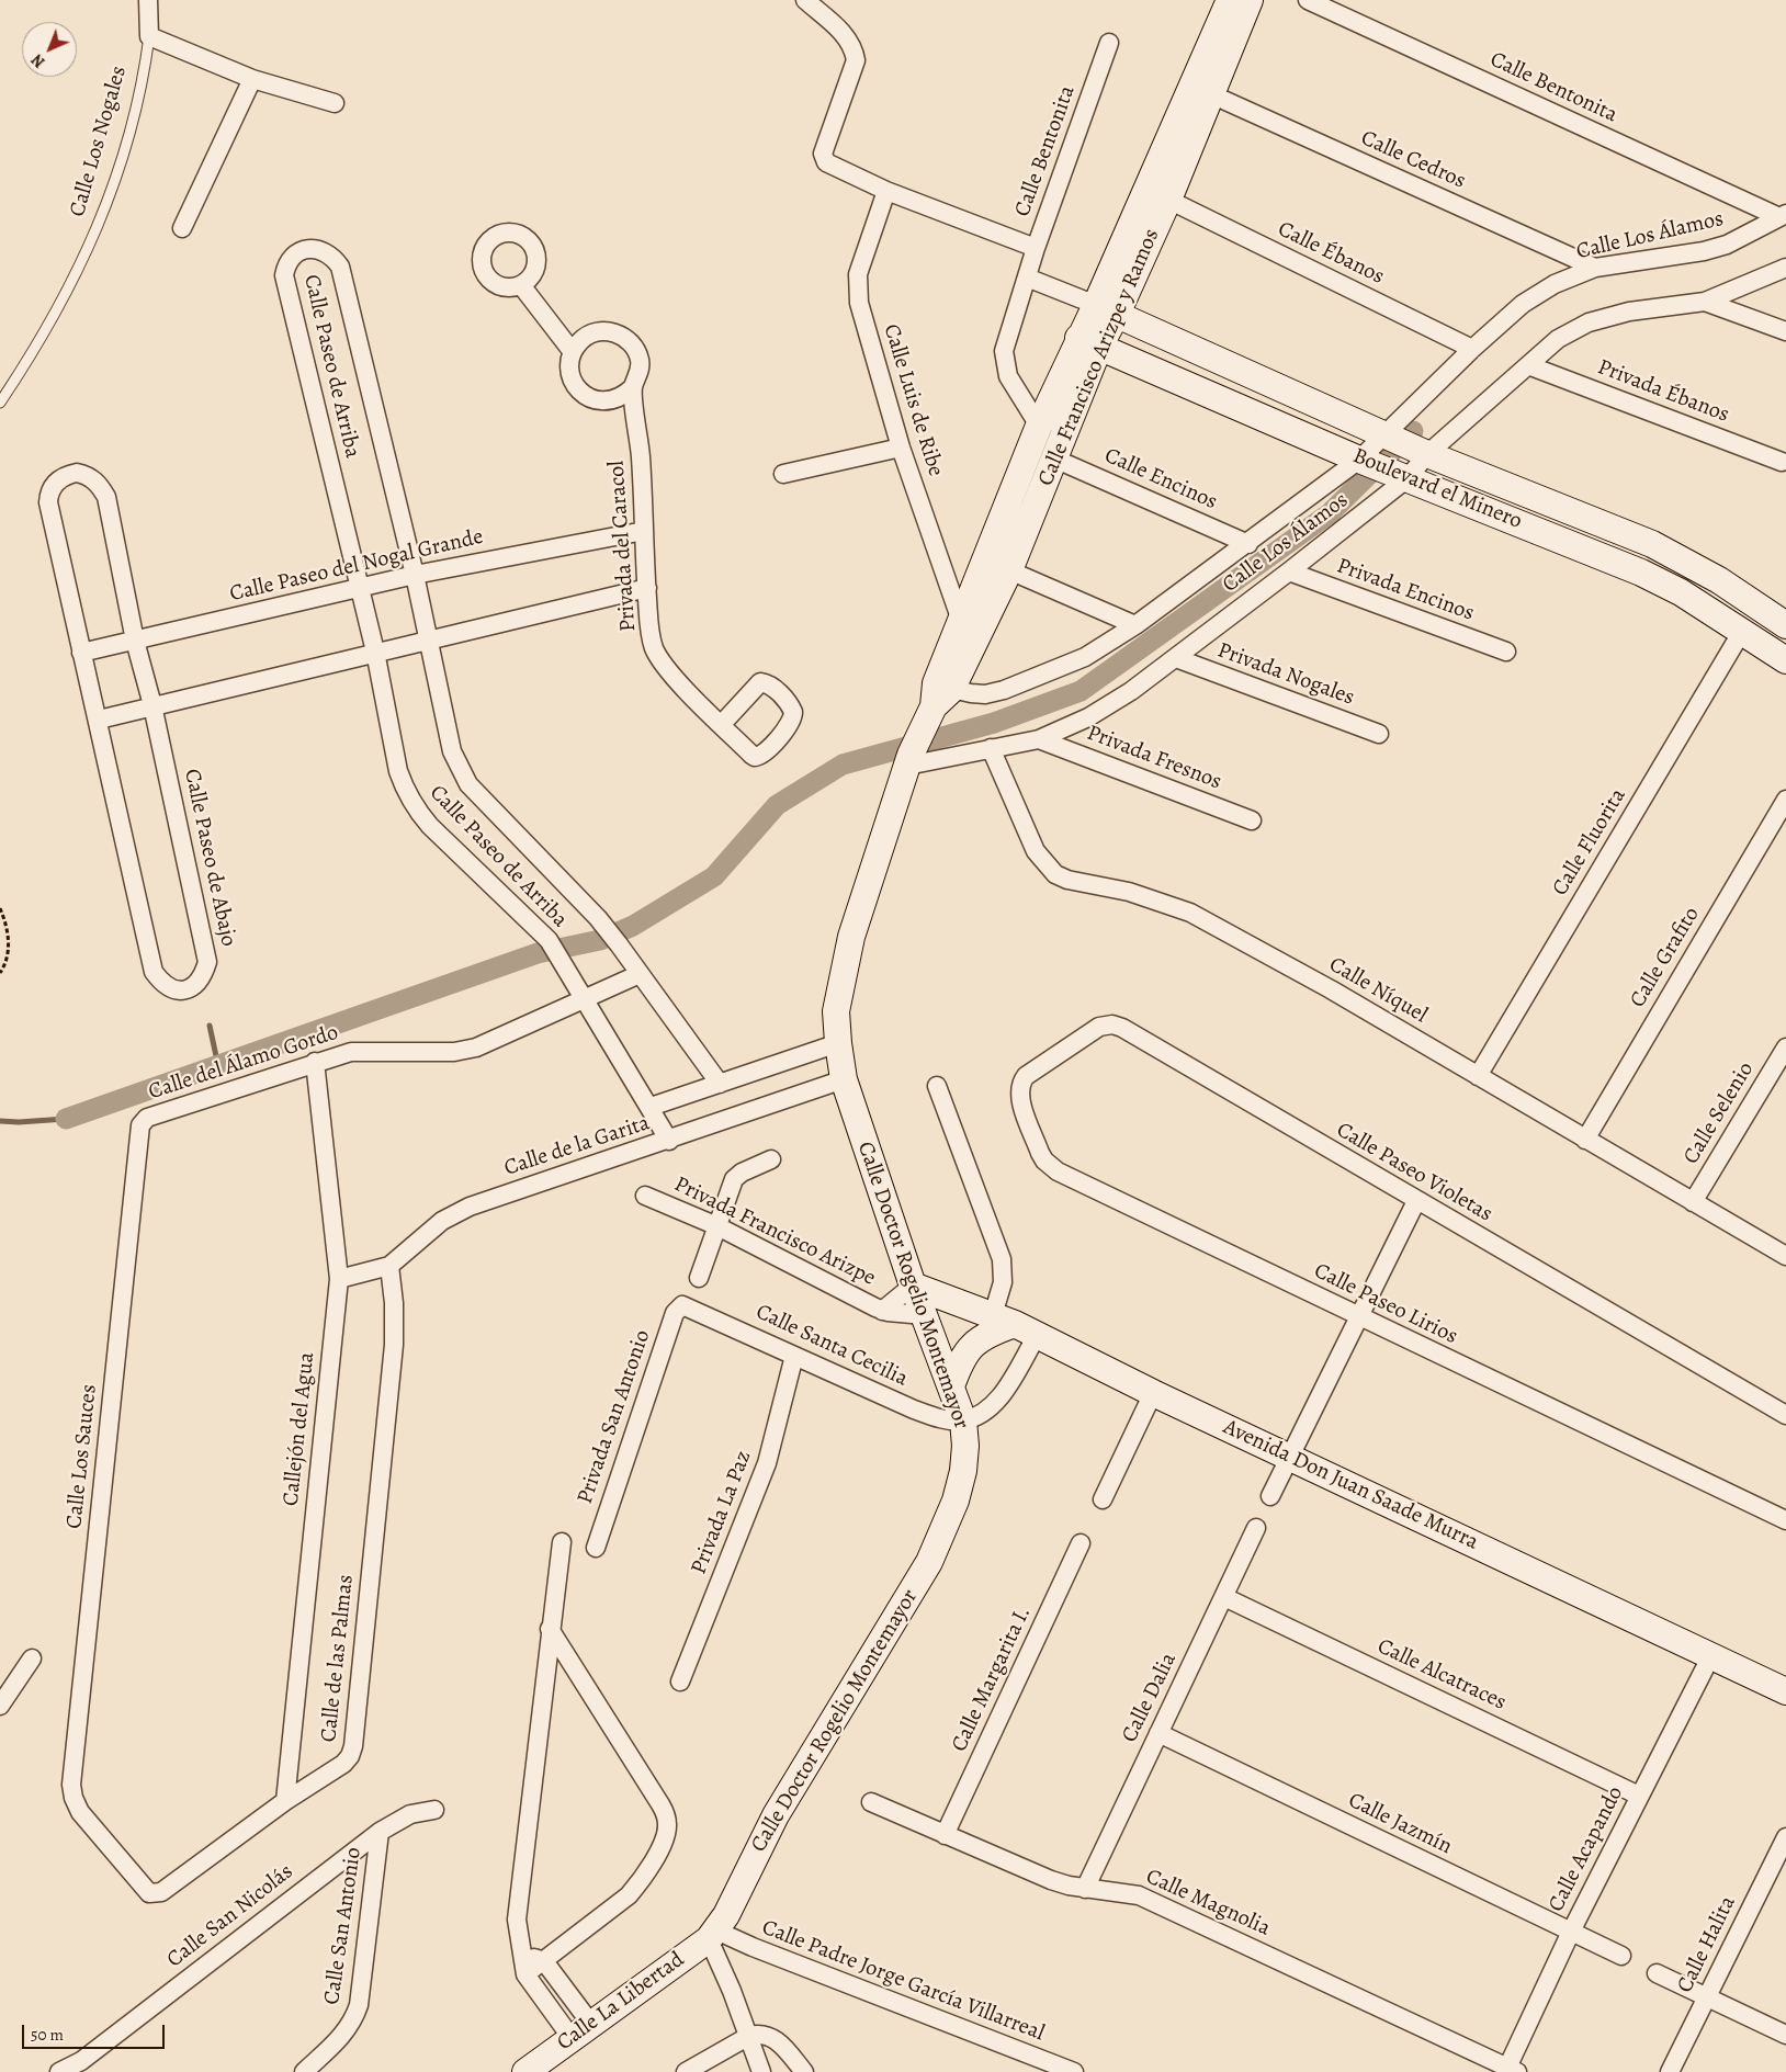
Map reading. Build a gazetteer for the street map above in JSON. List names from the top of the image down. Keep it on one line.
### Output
{"streets":{"street":["Calle Bentonita","Calle Los Nogales","Calle Cedros","Calle Los Álamos","Calle Ébanos","Calle Francisco Arizpe y Ramos","Calle Paseo de Arriba","Privada Ébanos","Calle Luis de Ribe","Calle Encinos","Boulevard el Minero","Privada del Caracol","Calle Paseo del Nogal Grande","Privada Encinos","Privada Nogales","Privada Fresnos","Calle Fluorita","Calle Paseo de Abajo","Calle Grafito","Calle Níquel","Calle del Álamo Gordo","Calle Selenio","Calle de la Garita","Calle Paseo Violetas","Privada Francisco Arizpe","Calle Doctor Rogelio Montemayor","Calle Paseo Lirios","Calle Santa Cecilia","Privada San Antonio","Callejón del Agua","Calle Los Sauces","Avenida Don Juan Saade Murra","Privada La Paz","Calle de las Palmas","Calle Alcatraces","Calle Margarita I.","Calle Dalia","Calle Jazmín","Calle Acapando","Calle Magnolia","Calle San Nicolás","Calle San Antonio","Calle Halita","Calle Padre Jorge García Villarreal","Calle La Libertad"]},"crossings":[["Calle Bentonita","Calle Los Álamos"],["Calle Bentonita","Calle Francisco Arizpe y Ramos"],["Calle Cedros","Calle Los Álamos"],["Calle Cedros","Calle Francisco Arizpe y Ramos"],["Calle Los Álamos","Calle Ébanos"],["Calle Los Álamos","Calle Francisco Arizpe y Ramos"],["Calle Los Álamos","Privada Ébanos"],["Calle Los Álamos","Calle Encinos"],["Calle Los Álamos","Boulevard el Minero"],["Calle Los Álamos","Privada Encinos"],["Calle Los Álamos","Privada Nogales"],["Calle Los Álamos","Privada Fresnos"],["Calle Los Álamos","Calle Níquel"],["Calle Los Álamos","Calle Doctor Rogelio Montemayor"],["Calle Ébanos","Calle Francisco Arizpe y Ramos"],["Calle Francisco Arizpe y Ramos","Calle Luis de Ribe"],["Calle Francisco Arizpe y Ramos","Calle Encinos"],["Calle Francisco Arizpe y Ramos","Boulevard el Minero"],["Calle Francisco Arizpe y Ramos","Calle Doctor Rogelio Montemayor"],["Calle Paseo de Arriba","Calle Paseo del Nogal Grande"],["Calle Paseo de Arriba","Calle del Álamo Gordo"],["Calle Paseo de Arriba","Calle de la Garita"],["Boulevard el Minero","Calle Fluorita"],["Privada del Caracol","Calle Paseo del Nogal Grande"],["Calle Paseo del Nogal Grande","Calle Paseo de Abajo"],["Calle Fluorita","Calle Níquel"],["Calle Grafito","Calle Níquel"],["Calle Níquel","Calle Selenio"],["Calle del Álamo Gordo","Callejón del Agua"],["Calle del Álamo Gordo","Calle Los Sauces"],["Calle de la Garita","Calle Doctor Rogelio Montemayor"],["Calle de la Garita","Callejón del Agua"],["Calle de la Garita","Calle de las Palmas"],["Calle Paseo Violetas","Calle Paseo Lirios"],["Privada Francisco Arizpe","Calle Doctor Rogelio Montemayor"],["Privada Francisco Arizpe","Avenida Don Juan Saade Murra"],["Calle Doctor Rogelio Montemayor","Calle Santa Cecilia"],["Calle Doctor Rogelio Montemayor","Avenida Don Juan Saade Murra"],["Calle Doctor Rogelio Montemayor","Calle Padre Jorge García Villarreal"],["Calle Doctor Rogelio Montemayor","Calle La Libertad"],["Calle Santa Cecilia","Privada San Antonio"],["Calle Santa Cecilia","Privada La Paz"],["Callejón del Agua","Calle de las Palmas"],["Calle Los Sauces","Calle de las Palmas"],["Avenida Don Juan Saade Murra","Calle Acapando"],["Calle Alcatraces","Calle Dalia"],["Calle Alcatraces","Calle Acapando"],["Calle Margarita I.","Calle Magnolia"],["Calle Dalia","Calle Jazmín"],["Calle Dalia","Calle Magnolia"],["Calle Jazmín","Calle Acapando"],["Calle Acapando","Calle Magnolia"],["Calle San Nicolás","Calle San Antonio"],["Calle Padre Jorge García Villarreal","Calle La Libertad"]],"scale_bar":"50 m","north":"bottom left"}
